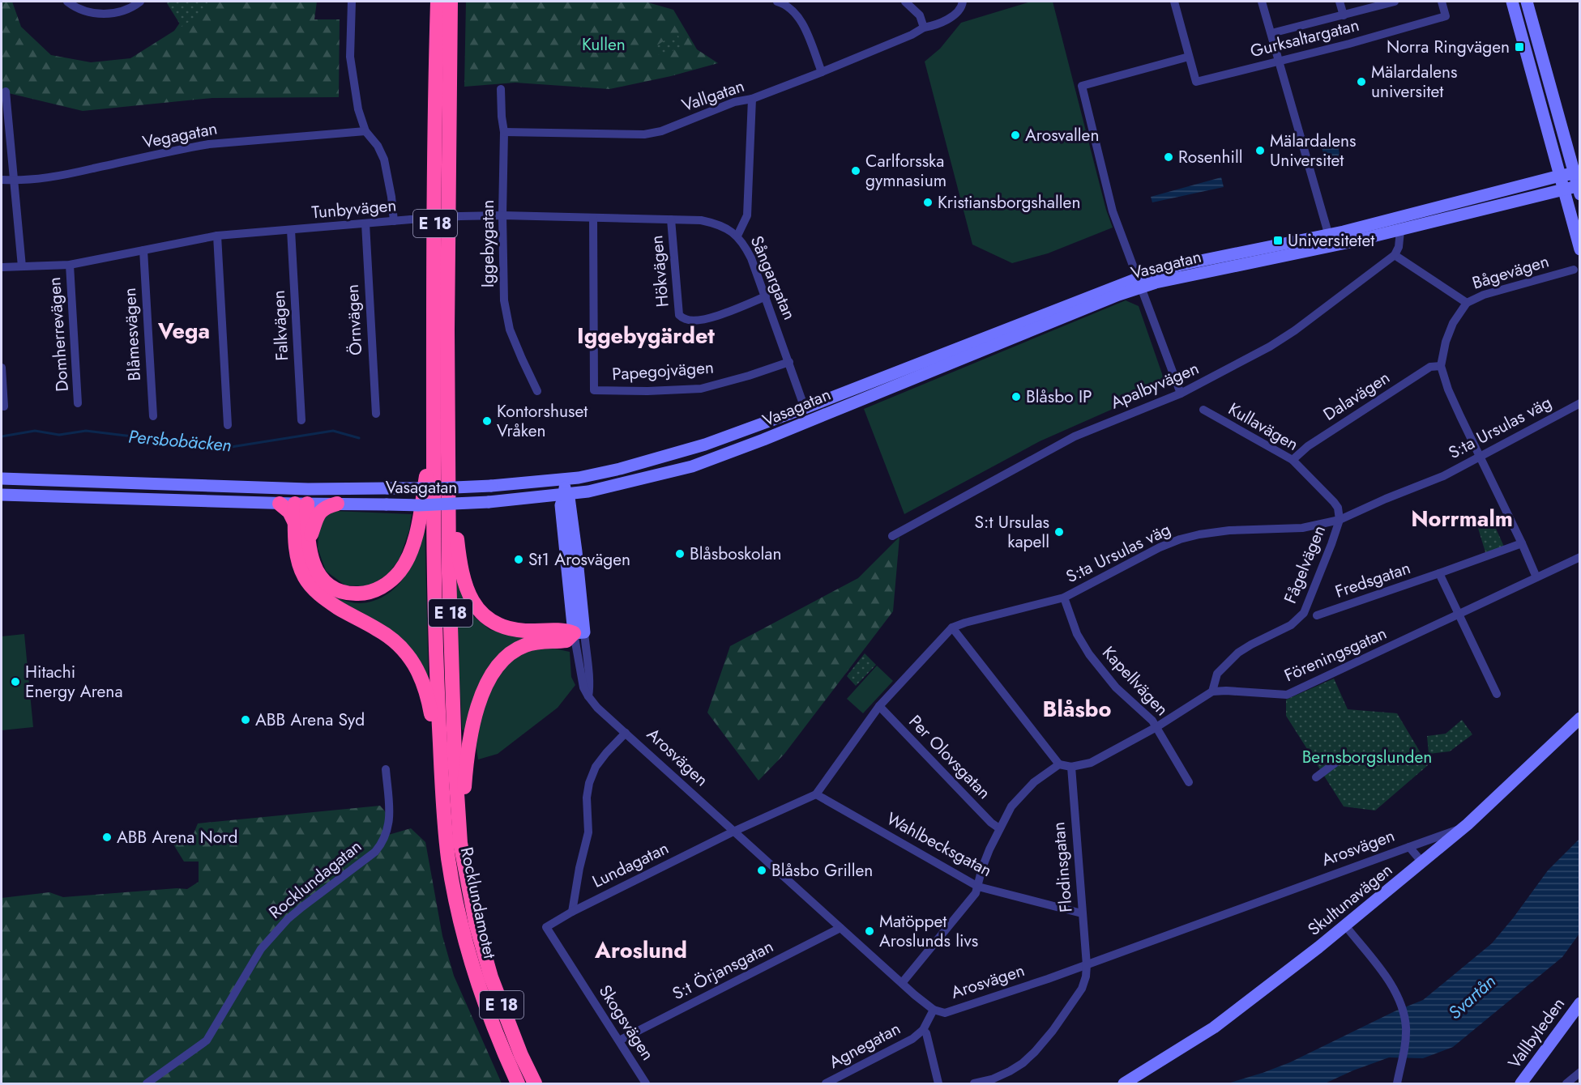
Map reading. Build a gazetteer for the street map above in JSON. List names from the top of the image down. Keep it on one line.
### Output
{"streets":{"highway":["E 18","Rocklundamotet"],"street":["Gurksaltargatan","Vallgatan","Vegagatan","Tunbyvägen","Iggebygatan","Vasagatan","Hökvägen","Bågevägen","Sångargatan","Örnvägen","Falkvägen","Domherrevägen","Blåmesvägen","Papegojvägen","Apalbyvägen","Dalavägen","Kullavägen","S:ta Ursulas väg","Fågelvägen","Fredsgatan","Föreningsgatan","Kapellvägen","Arosvägen","Per Olovsgatan","Wahlbecksgatan","Lundagatan","Flodinsgatan","Rocklundagatan","Skultunavägen","S:t Örjansgatan","Skogsvägen","Vallbyleden","Agnegatan"]},"crossings":[["Vallgatan","Iggebygatan"],["Vallgatan","Sångargatan"],["Tunbyvägen","Iggebygatan"],["Tunbyvägen","Hökvägen"],["Tunbyvägen","Sångargatan"],["Tunbyvägen","Örnvägen"],["Tunbyvägen","Falkvägen"],["Tunbyvägen","Domherrevägen"],["Tunbyvägen","Blåmesvägen"],["Tunbyvägen","Papegojvägen"],["E 18","Vasagatan"],["E 18","Arosvägen"],["E 18","Rocklundamotet"],["Vasagatan","Sångargatan"],["Vasagatan","Arosvägen"],["Hökvägen","Sångargatan"],["Bågevägen","Dalavägen"],["Bågevägen","S:ta Ursulas väg"],["Bågevägen","Fredsgatan"],["Bågevägen","Föreningsgatan"],["Sångargatan","Papegojvägen"],["Dalavägen","Kullavägen"],["Kullavägen","S:ta Ursulas väg"],["Kullavägen","Fågelvägen"],["S:ta Ursulas väg","Fågelvägen"],["S:ta Ursulas väg","Kapellvägen"],["S:ta Ursulas väg","Per Olovsgatan"],["S:ta Ursulas väg","Wahlbecksgatan"],["Fågelvägen","Föreningsgatan"],["Arosvägen","Lundagatan"],["Arosvägen","Flodinsgatan"],["Arosvägen","Skultunavägen"],["Arosvägen","S:t Örjansgatan"],["Arosvägen","Agnegatan"],["Wahlbecksgatan","Flodinsgatan"],["Lundagatan","Skogsvägen"],["S:t Örjansgatan","Skogsvägen"]],"districts":["Vega","Iggebygärdet","Norrmalm","Blåsbo","Aroslund"],"water":["Persbobäcken","Svartån"],"parks":["Kullen","Bernsborgslunden"],"places":{"transit":["Norra Ringvägen","Universitetet"],"other":["Mälardalens universitet","Arosvallen","Mälardalens Universitet","Rosenhill","Carlforsska gymnasium","Kristiansborgshallen","Blåsbo IP","Kontorshuset Vråken","S:t Ursulas kapell","Blåsboskolan","St1 Arosvägen","Hitachi Energy Arena","ABB Arena Syd","ABB Arena Nord","Blåsbo Grillen","Matöppet Aroslunds livs"]}}
